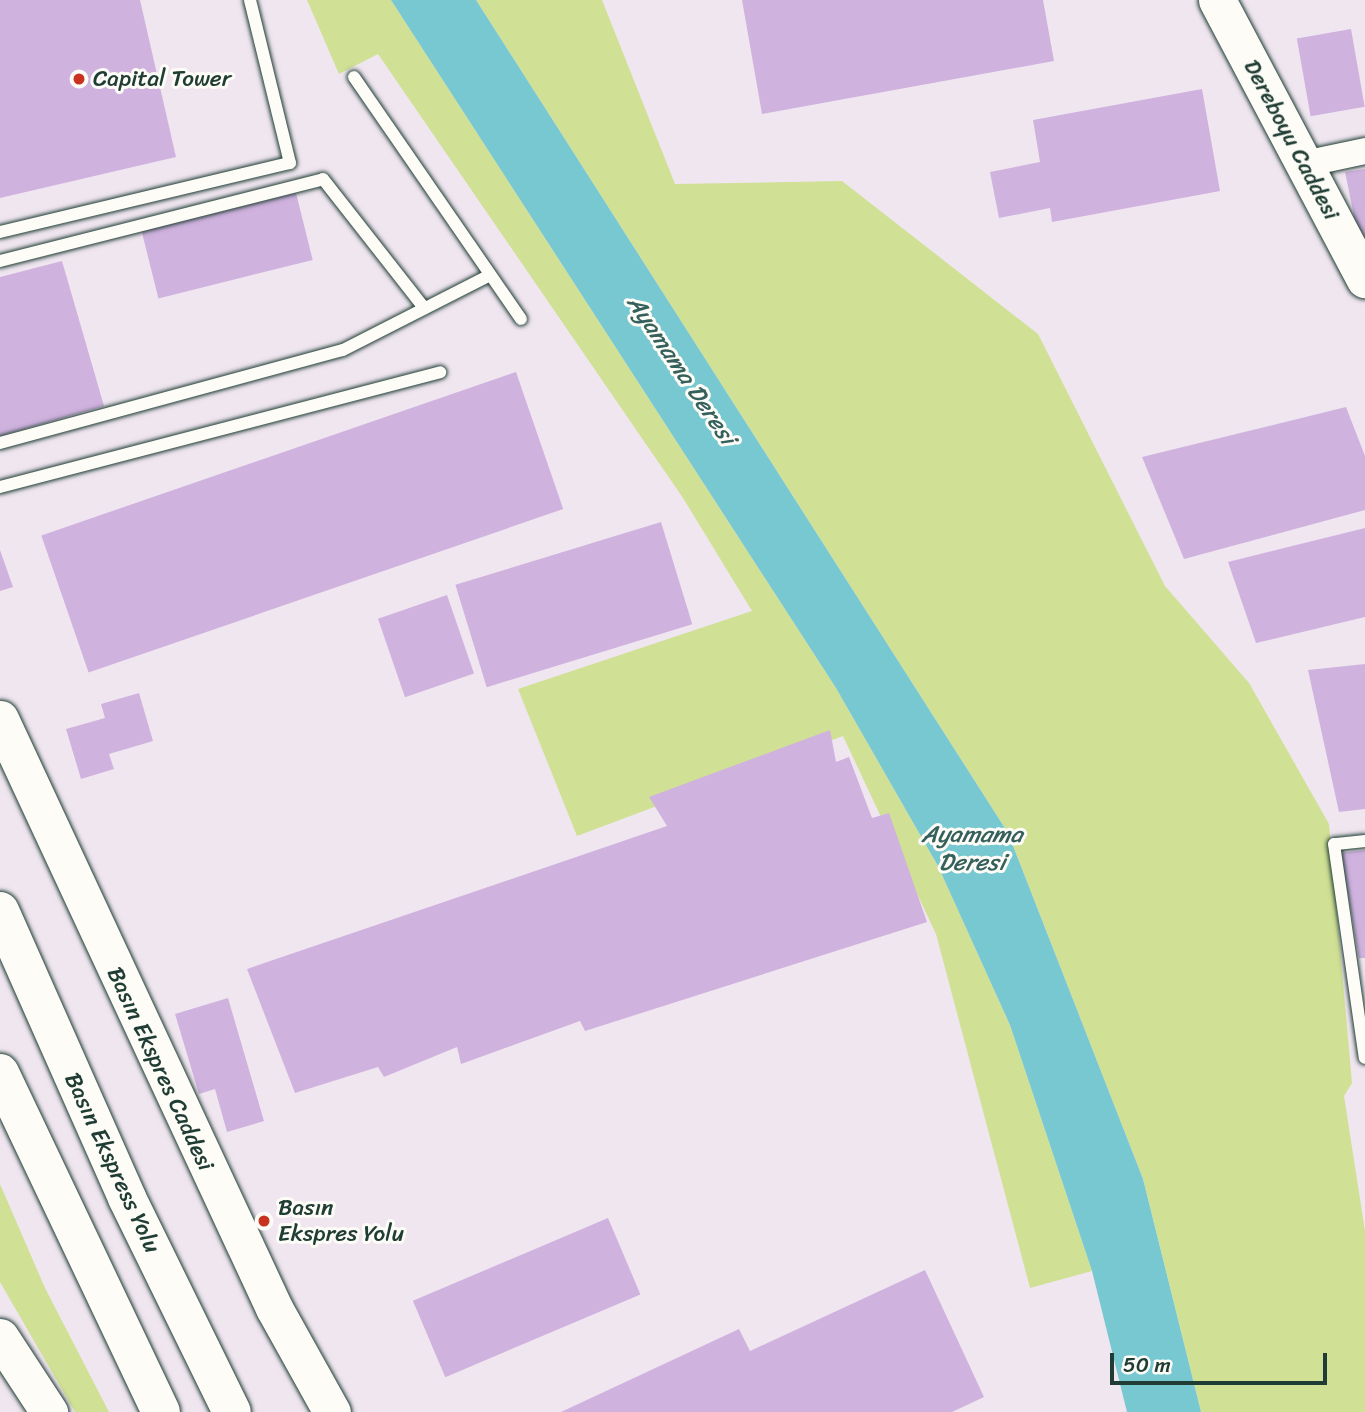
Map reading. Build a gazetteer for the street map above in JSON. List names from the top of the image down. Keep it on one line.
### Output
{"streets":{"highway":["Basın Ekspress Yolu"],"main road":["Dereboyu Caddesi","Basın Ekspres Caddesi"]},"water":["Ayamama Deresi"],"places":["Capital Tower","Basın Ekspres Yolu"],"scale_bar":"50 m"}
